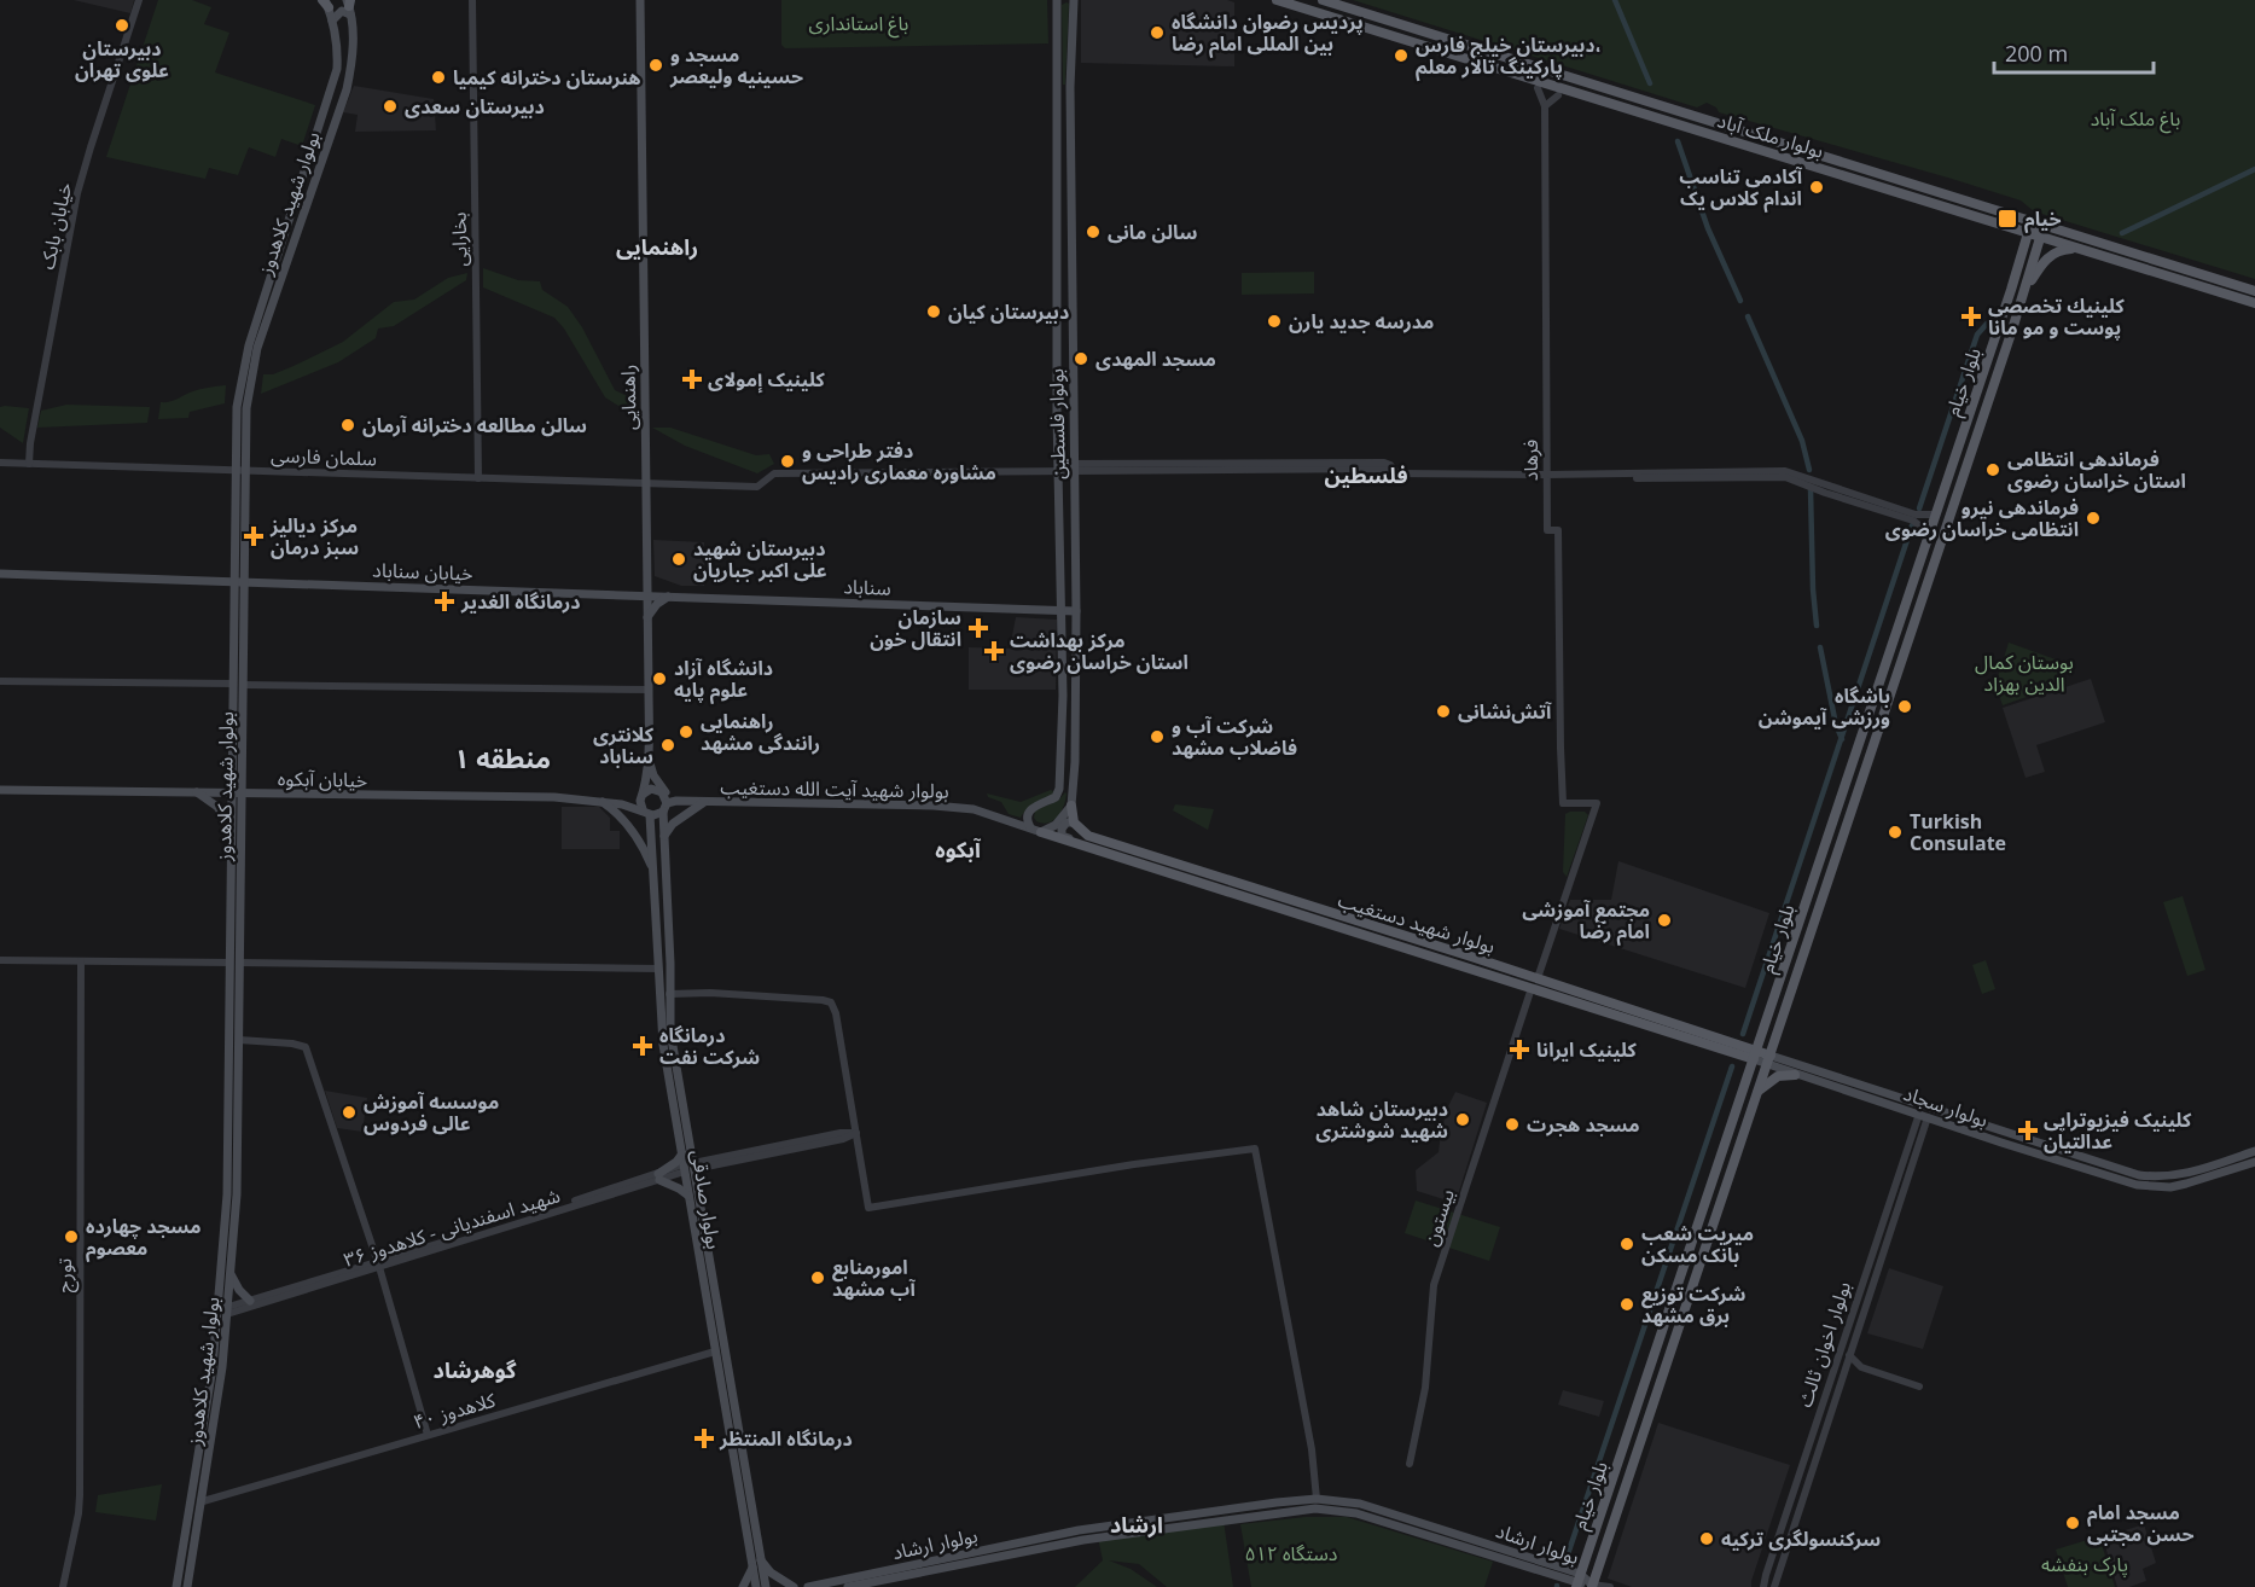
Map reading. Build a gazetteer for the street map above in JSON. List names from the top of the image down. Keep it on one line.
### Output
{"streets":{"main road":["بولوار ملک آباد","بولوار شهید کلاهدوز","بلوار خیام","راهنمایی","بولوار فلسطین","خیابان سناباد","سناباد","خیابان آبکوه","بولوار شهید آیت الله دستغیب","بولوار شهید دستغیب","بولوار سجاد","بولوار صادقی","بولوار ارشاد"],"street":["خیابان بابک","بخارایی","سلمان فارسی","فرهاد","بیستون","شهید اسفندیانی - کلاهدوز ۳۶","تورج","بولوار اخوان ثالث","کلاهدوز ۴۰"]},"crossings":[["بولوار ملک آباد","بلوار خیام"],["بولوار شهید کلاهدوز","سلمان فارسی"],["بولوار شهید کلاهدوز","خیابان سناباد"],["بولوار شهید کلاهدوز","خیابان آبکوه"],["بولوار شهید کلاهدوز","شهید اسفندیانی - کلاهدوز ۳۶"],["بولوار شهید کلاهدوز","کلاهدوز ۴۰"],["خیابان بابک","سلمان فارسی"],["بخارایی","سلمان فارسی"],["بلوار خیام","بولوار شهید دستغیب"],["بلوار خیام","بولوار سجاد"],["بلوار خیام","بولوار ارشاد"],["راهنمایی","سلمان فارسی"],["راهنمایی","خیابان سناباد"],["راهنمایی","خیابان آبکوه"],["راهنمایی","بولوار صادقی"],["بولوار فلسطین","سلمان فارسی"],["بولوار فلسطین","سناباد"],["بولوار فلسطین","بولوار شهید آیت الله دستغیب"],["سلمان فارسی","فرهاد"],["فرهاد","بولوار شهید دستغیب"],["خیابان سناباد","سناباد"],["خیابان آبکوه","بولوار صادقی"],["بولوار شهید آیت الله دستغیب","بولوار شهید دستغیب"],["بولوار شهید آیت الله دستغیب","بولوار صادقی"],["بولوار شهید دستغیب","بولوار سجاد"],["بولوار شهید دستغیب","بیستون"],["بولوار سجاد","بولوار اخوان ثالث"],["بولوار صادقی","شهید اسفندیانی - کلاهدوز ۳۶"],["بولوار صادقی","کلاهدوز ۴۰"]],"districts":["راهنمایی","فلسطین","منطقه ۱","آبکوه","گوهرشاد","ارشاد"],"parks":["باغ استانداری","باغ ملک آباد","بوستان کمال الدین بهزاد","۵۱۲ دستگاه","پارک بنفشه"],"places":{"other":["دبیرستان علوی تهران","پردیس رضوان دانشگاه بین المللی امام رضا","دبیرستان خیلج فارس، پارکینگ تالار معلم","مسجد و حسینیه ولیعصر","هنرستان دخترانه کیمیا","دبیرستان سعدی","آکادمی تناسب اندام کلاس یک","سالن مانی","دبیرستان کیان","مدرسه جدید یارن","مسجد المهدی","سالن مطالعه دخترانه آرمان","دفتر طراحی و مشاوره معماری رادیس","فرماندهی انتظامی استان خراسان رضوی","فرماندهی نیرو انتظامی خراسان رضوی","دبیرستان شهید علی اکبر جباریان","دانشگاه آزاد علوم پایه","باشگاه ورزشی آیموشن","آتش‌نشانی","راهنمایی رانندگی مشهد","شرکت آب و فاضلاب مشهد","کلانتری سناباد","Turkish Consulate","مجتمع آموزشی امام رضا","موسسه آموزش عالی فردوس","دبیرستان شاهد شهید شوشتری","مسجد هجرت","مسجد چهارده معصوم","میریت شعب بانک مسکن","امورمنابع آب مشهد","شرکت توزیع برق مشهد","مسجد امام حسن مجتبی","سرکنسولگری ترکیه"],"transit":["خیام"],"health":["كلينيك تخصصي پوست و مو مانا","کلینیک إمولای","مرکز دیالیز سبز درمان","درمانگاه الغدیر","سازمان انتقال خون","مرکز بهداشت استان خراسان رضوی","درمانگاه شرکت نفت","کلینیک ایرانا","کلینیک فیزیوتراپی عدالتیان","درمانگاه المنتظر"]},"scale_bar":"200 m"}
